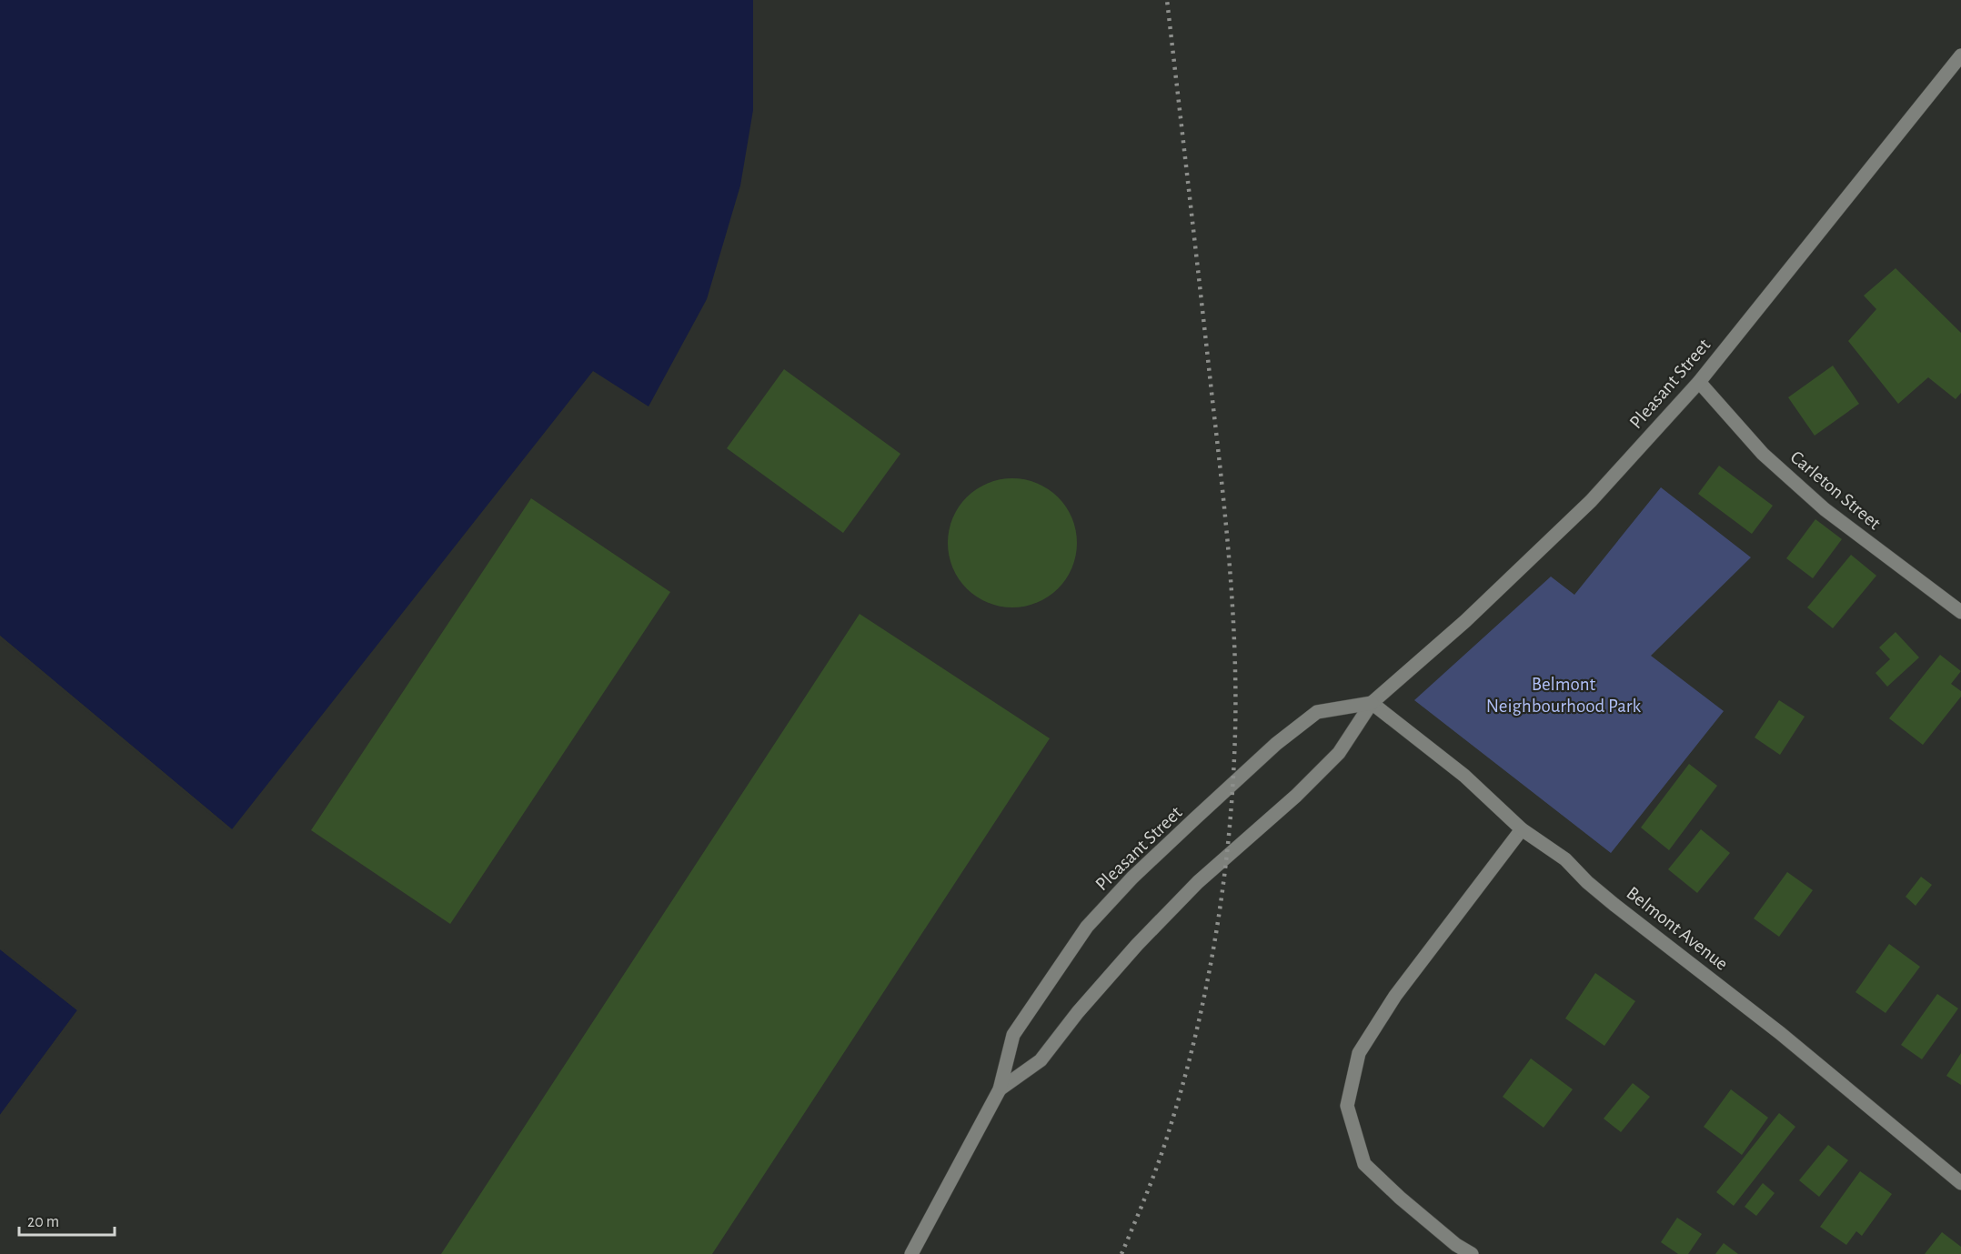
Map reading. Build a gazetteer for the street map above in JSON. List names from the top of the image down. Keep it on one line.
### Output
{"streets":{"main road":["Pleasant Street","Carleton Street","Belmont Avenue"]},"crossings":[["Pleasant Street","Carleton Street"],["Pleasant Street","Belmont Avenue"]],"parks":["Belmont Neighbourhood Park"],"scale_bar":"20 m"}
